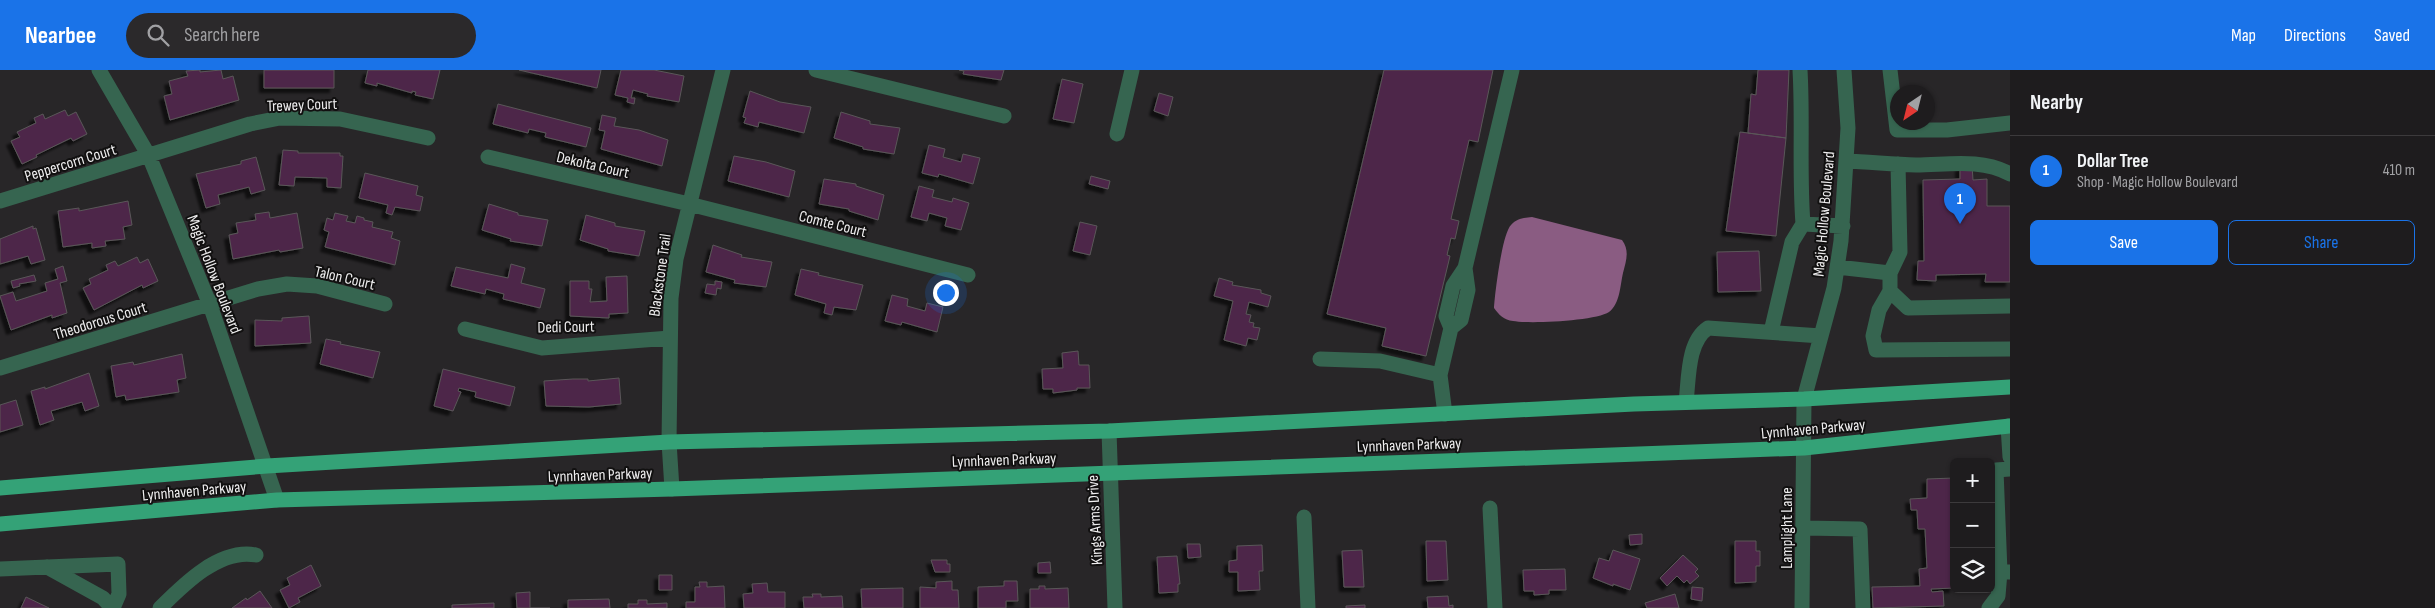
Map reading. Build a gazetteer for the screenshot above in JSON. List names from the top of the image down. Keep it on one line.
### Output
{"streets":{"main road":["Lynnhaven Parkway"],"street":["Trewey Court","Peppercorn Court","Dekolta Court","Magic Hollow Boulevard","Comte Court","Blackstone Trail","Talon Court","Theodorous Court","Dedi Court","Kings Arms Drive","Lamplight Lane"]},"crossings":[["Trewey Court","Peppercorn Court"],["Trewey Court","Magic Hollow Boulevard"],["Peppercorn Court","Magic Hollow Boulevard"],["Dekolta Court","Comte Court"],["Dekolta Court","Blackstone Trail"],["Magic Hollow Boulevard","Talon Court"],["Magic Hollow Boulevard","Theodorous Court"],["Magic Hollow Boulevard","Lynnhaven Parkway"],["Magic Hollow Boulevard","Lamplight Lane"],["Comte Court","Blackstone Trail"],["Blackstone Trail","Dedi Court"],["Blackstone Trail","Lynnhaven Parkway"],["Talon Court","Theodorous Court"],["Lynnhaven Parkway","Kings Arms Drive"],["Lynnhaven Parkway","Lamplight Lane"]],"north":"bottom left","page":{"header":"Nearbee","search":"Search here","nav":["Map","Directions","Saved"],"heading":"Nearby","list":[{"mark":"1","name":"Dollar Tree","note":"Shop · Magic Hollow Boulevard","value":"410 m"}],"pins":"1","buttons":["Save","Share"],"map_buttons":["+","−"]}}
